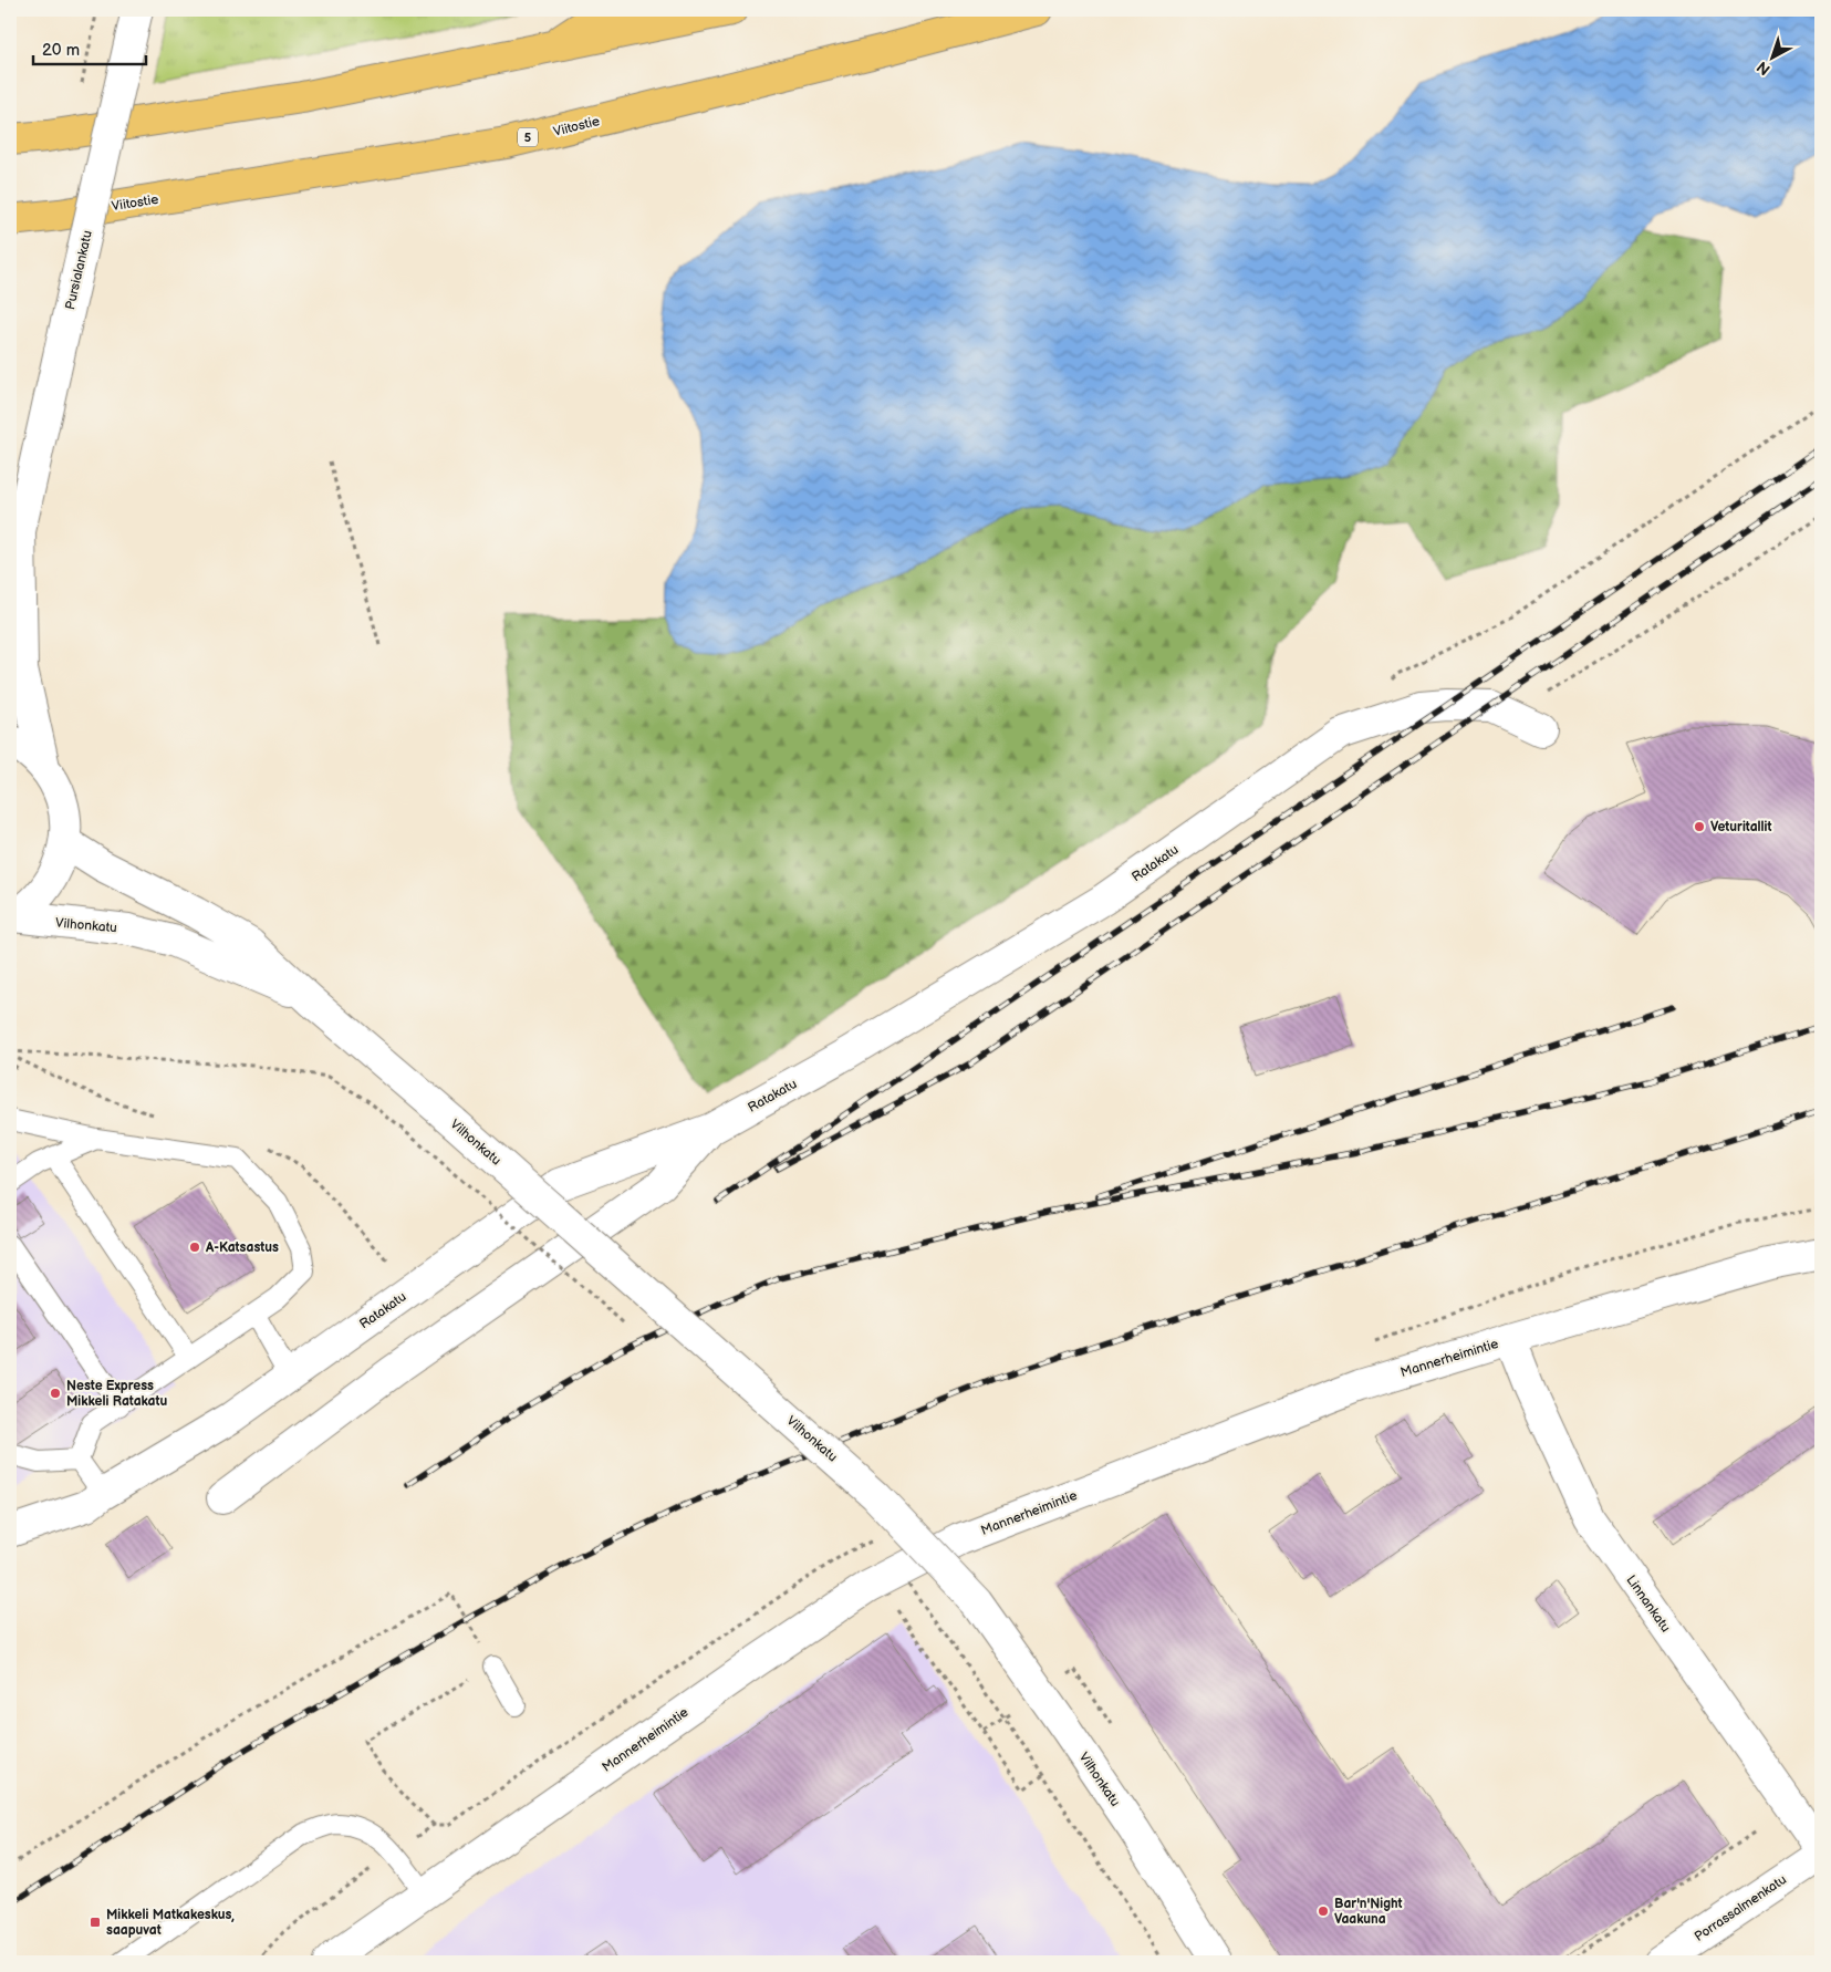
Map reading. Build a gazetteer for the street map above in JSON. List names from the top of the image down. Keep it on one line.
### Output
{"streets":{"highway":["Viitostie","5"],"street":["Pursialankatu","Ratakatu","Vilhonkatu","Mannerheimintie","Linnankatu","Porrassalmenkatu"]},"crossings":[["Mannerheimintie","Linnankatu"]],"places":{"other":["Veturitallit","A-Katsastus","Neste Express Mikkeli Ratakatu","Bar'n'Night Vaakuna"],"transit":["Mikkeli Matkakeskus, saapuvat"]},"scale_bar":"20 m","north":"bottom left"}
